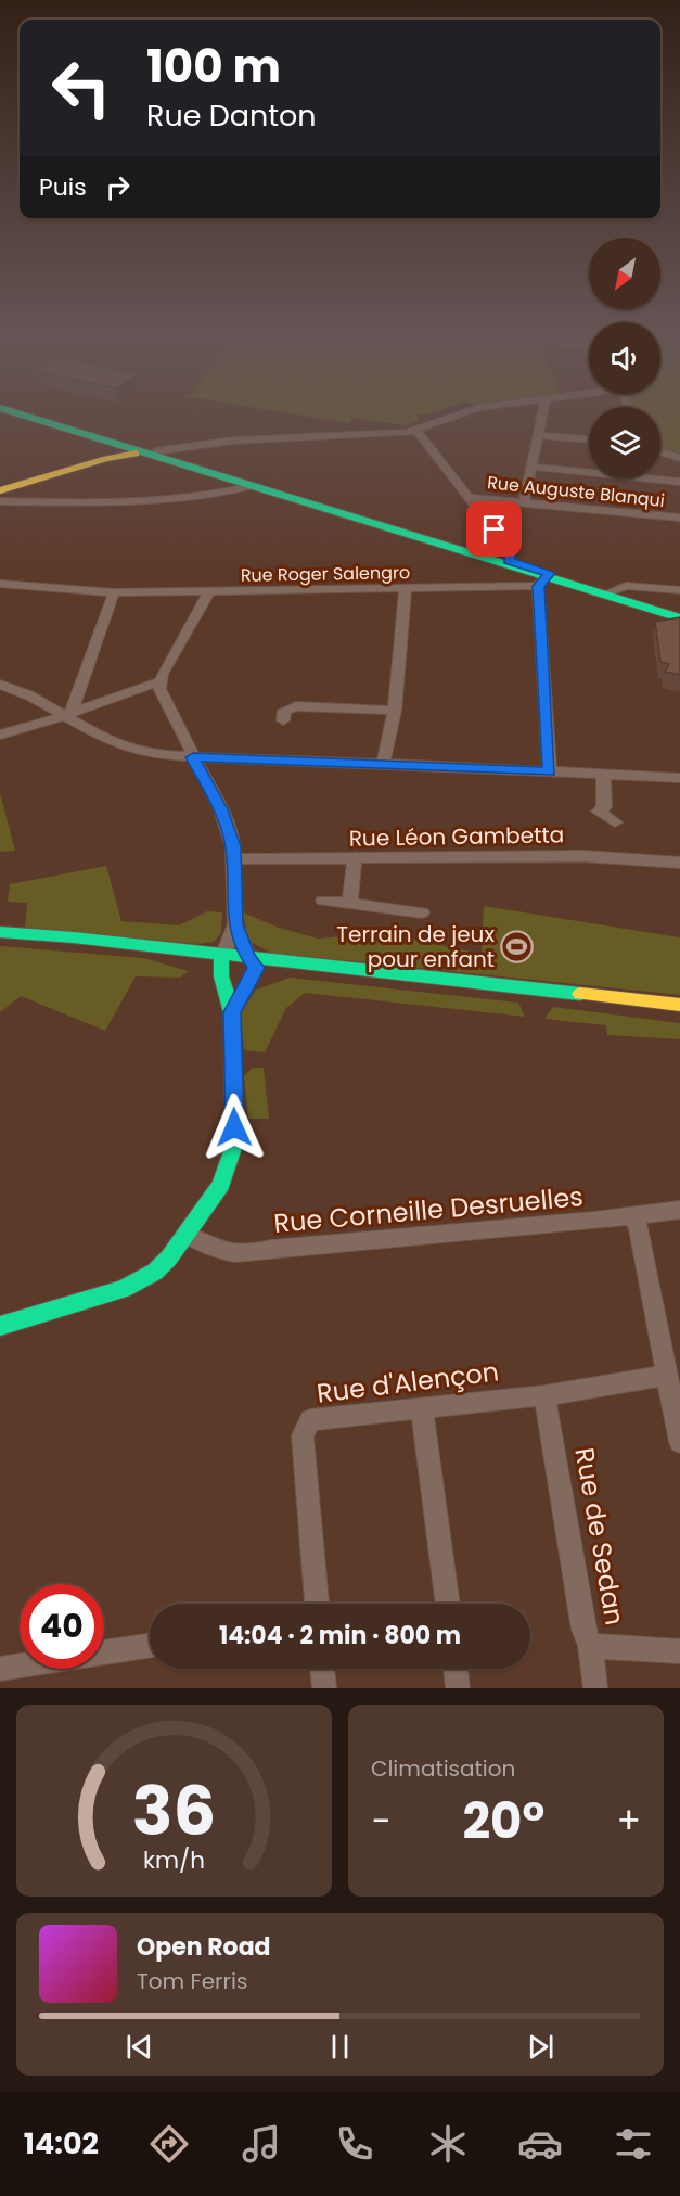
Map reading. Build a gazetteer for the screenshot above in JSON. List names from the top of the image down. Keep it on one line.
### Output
{"streets":{"street":["Rue Auguste Blanqui","Rue Roger Salengro","Rue Léon Gambetta","Rue Corneille Desruelles","Rue d'Alençon","Rue de Sedan"]},"crossings":[["Rue d'Alençon","Rue de Sedan"]],"places":{"sports":["Terrain de jeux pour enfant"]},"north":"bottom left","page":{"turn":["100 m","Rue Danton"],"then":"Puis","limit":"40","trip":"14:04 · 2 min · 800 m","tile":"Climatisation","heat":["−","20°","+"],"song":["Open Road","Tom Ferris"],"tabs":"14:02","gauge":["36","km/h"]}}
